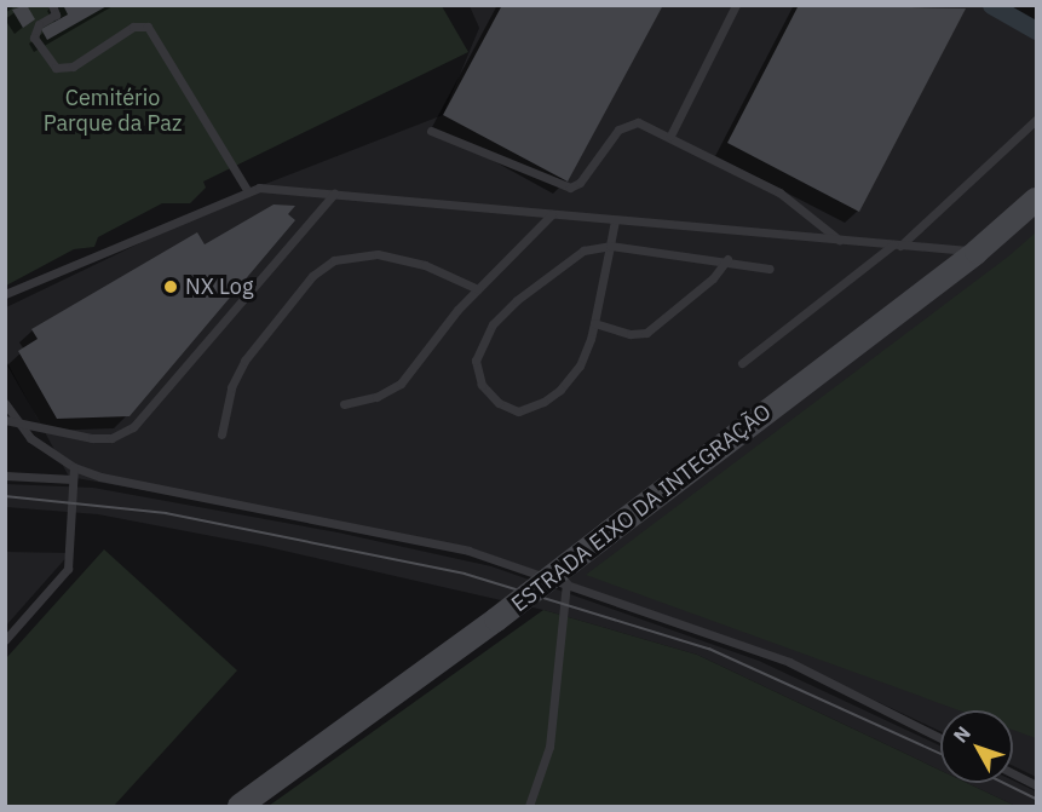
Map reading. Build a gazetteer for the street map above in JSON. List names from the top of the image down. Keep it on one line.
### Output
{"streets":{"main road":["ESTRADA EIXO DA INTEGRAÇÃO"]},"parks":["Cemitério Parque da Paz"],"places":["NX Log"],"north":"top left"}
